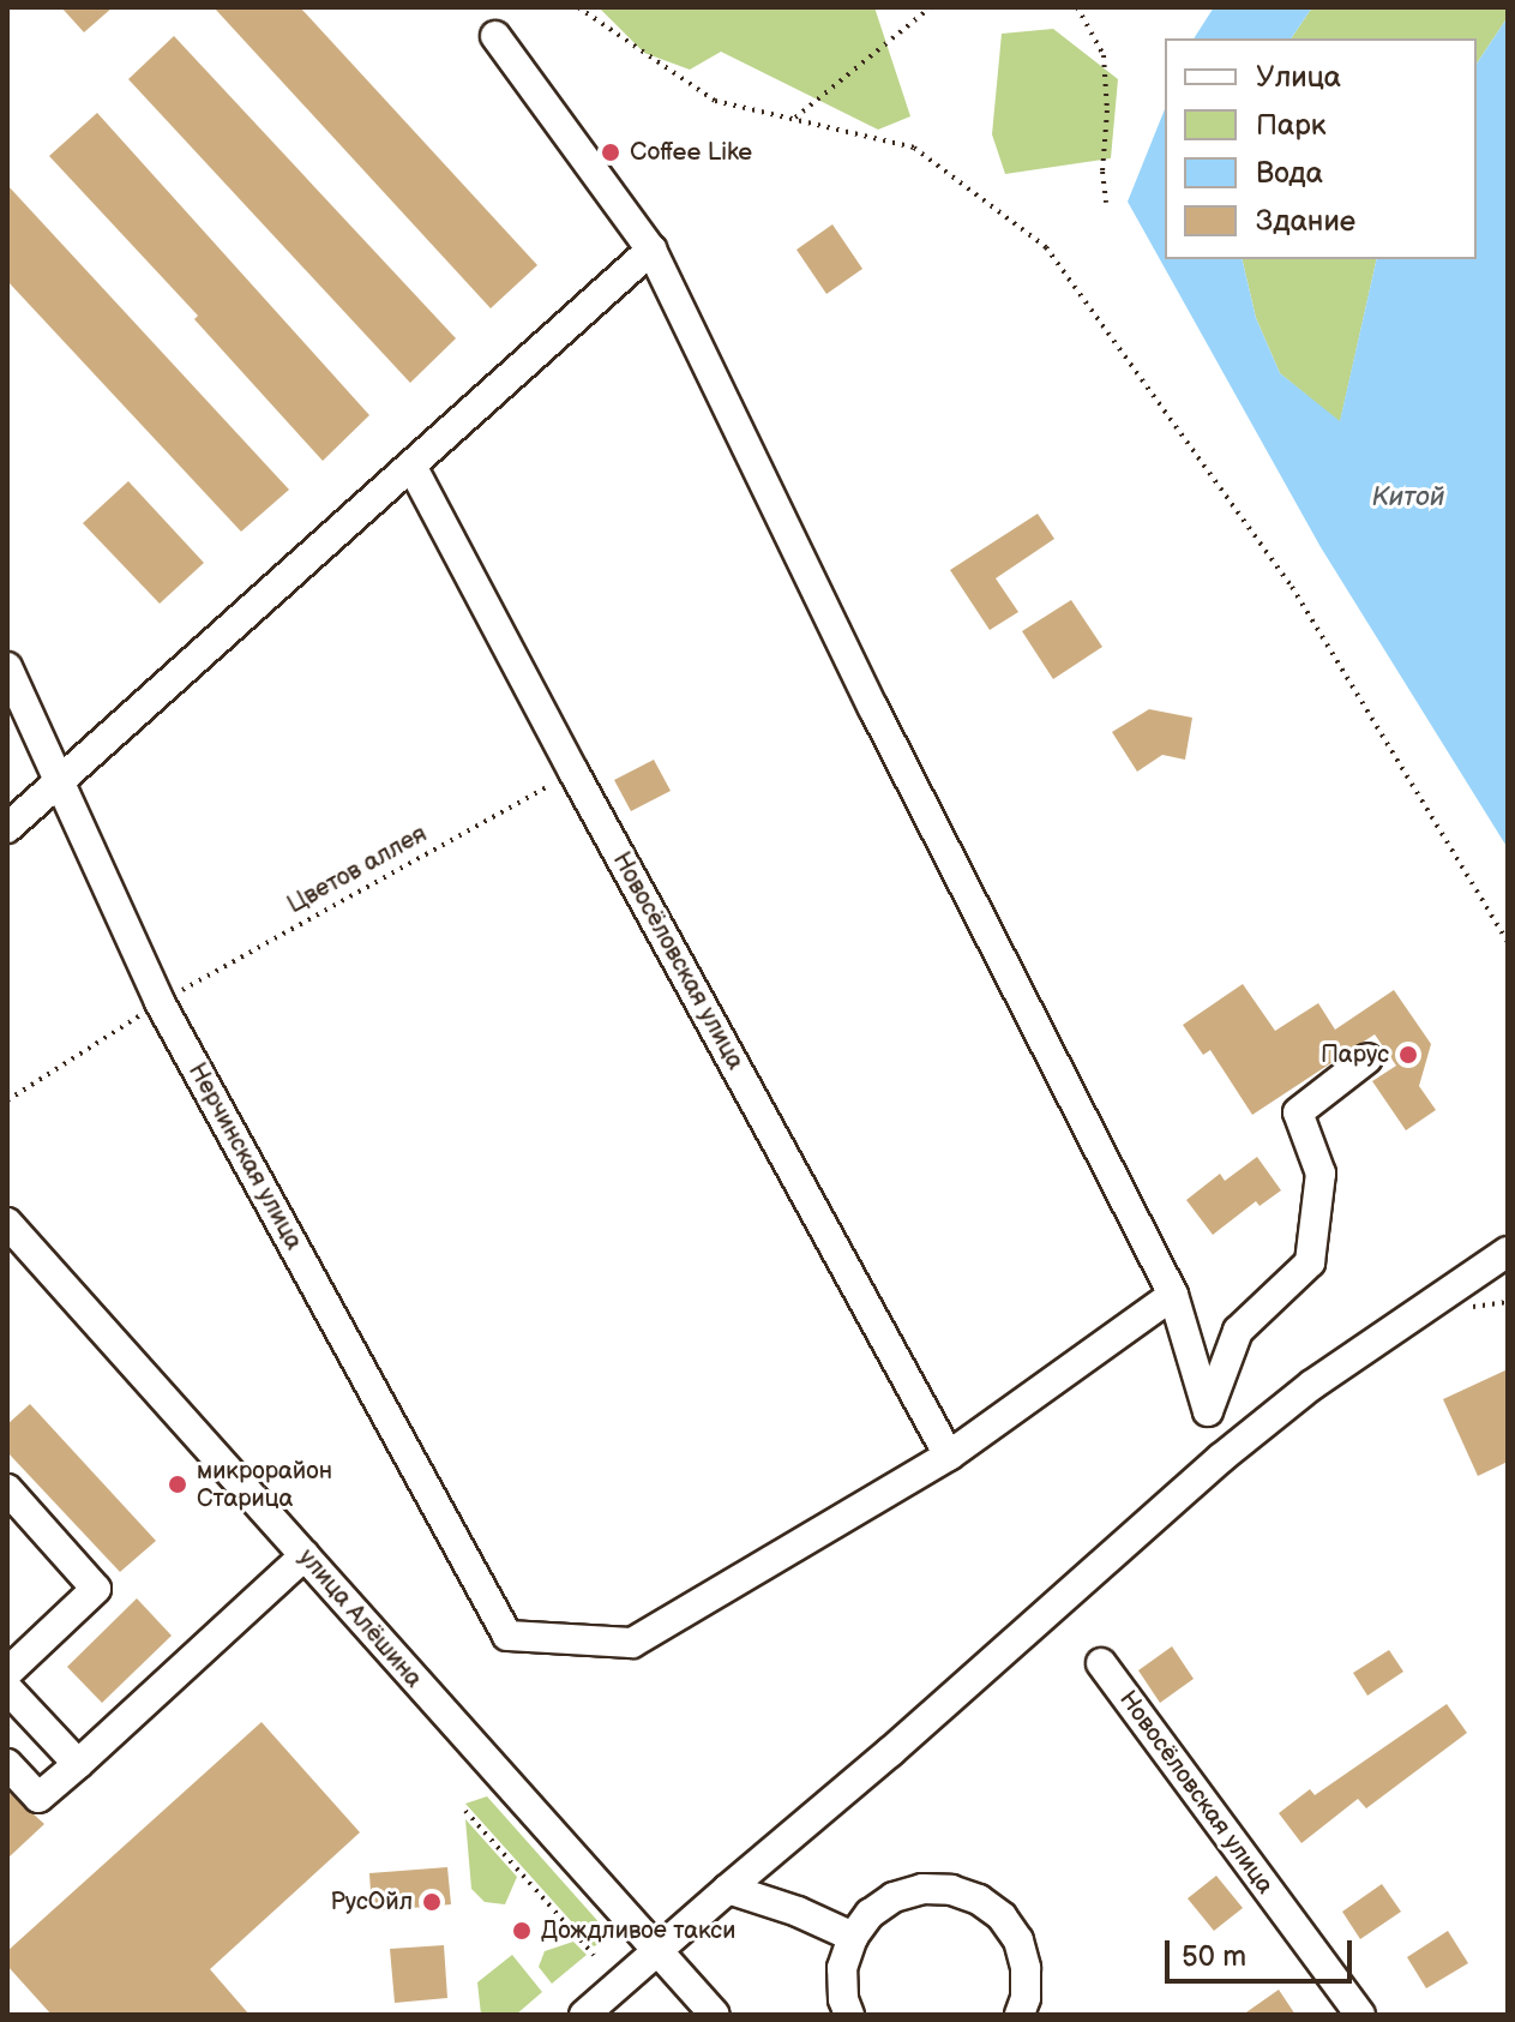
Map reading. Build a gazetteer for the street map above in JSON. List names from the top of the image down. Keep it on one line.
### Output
{"streets":{"street":["Новосёловская улица","Нерчинская улица","улица Алёшина"],"path":["Цветов аллея"]},"crossings":[["Цветов аллея","Новосёловская улица"],["Цветов аллея","Нерчинская улица"],["Новосёловская улица","Нерчинская улица"]],"water":["Китой"],"places":["Coffee Like","Парус","микрорайон Старица","РусОйл","Дождливое такси"],"legend":["Улица","Парк","Вода","Здание"],"scale_bar":"50 m"}
